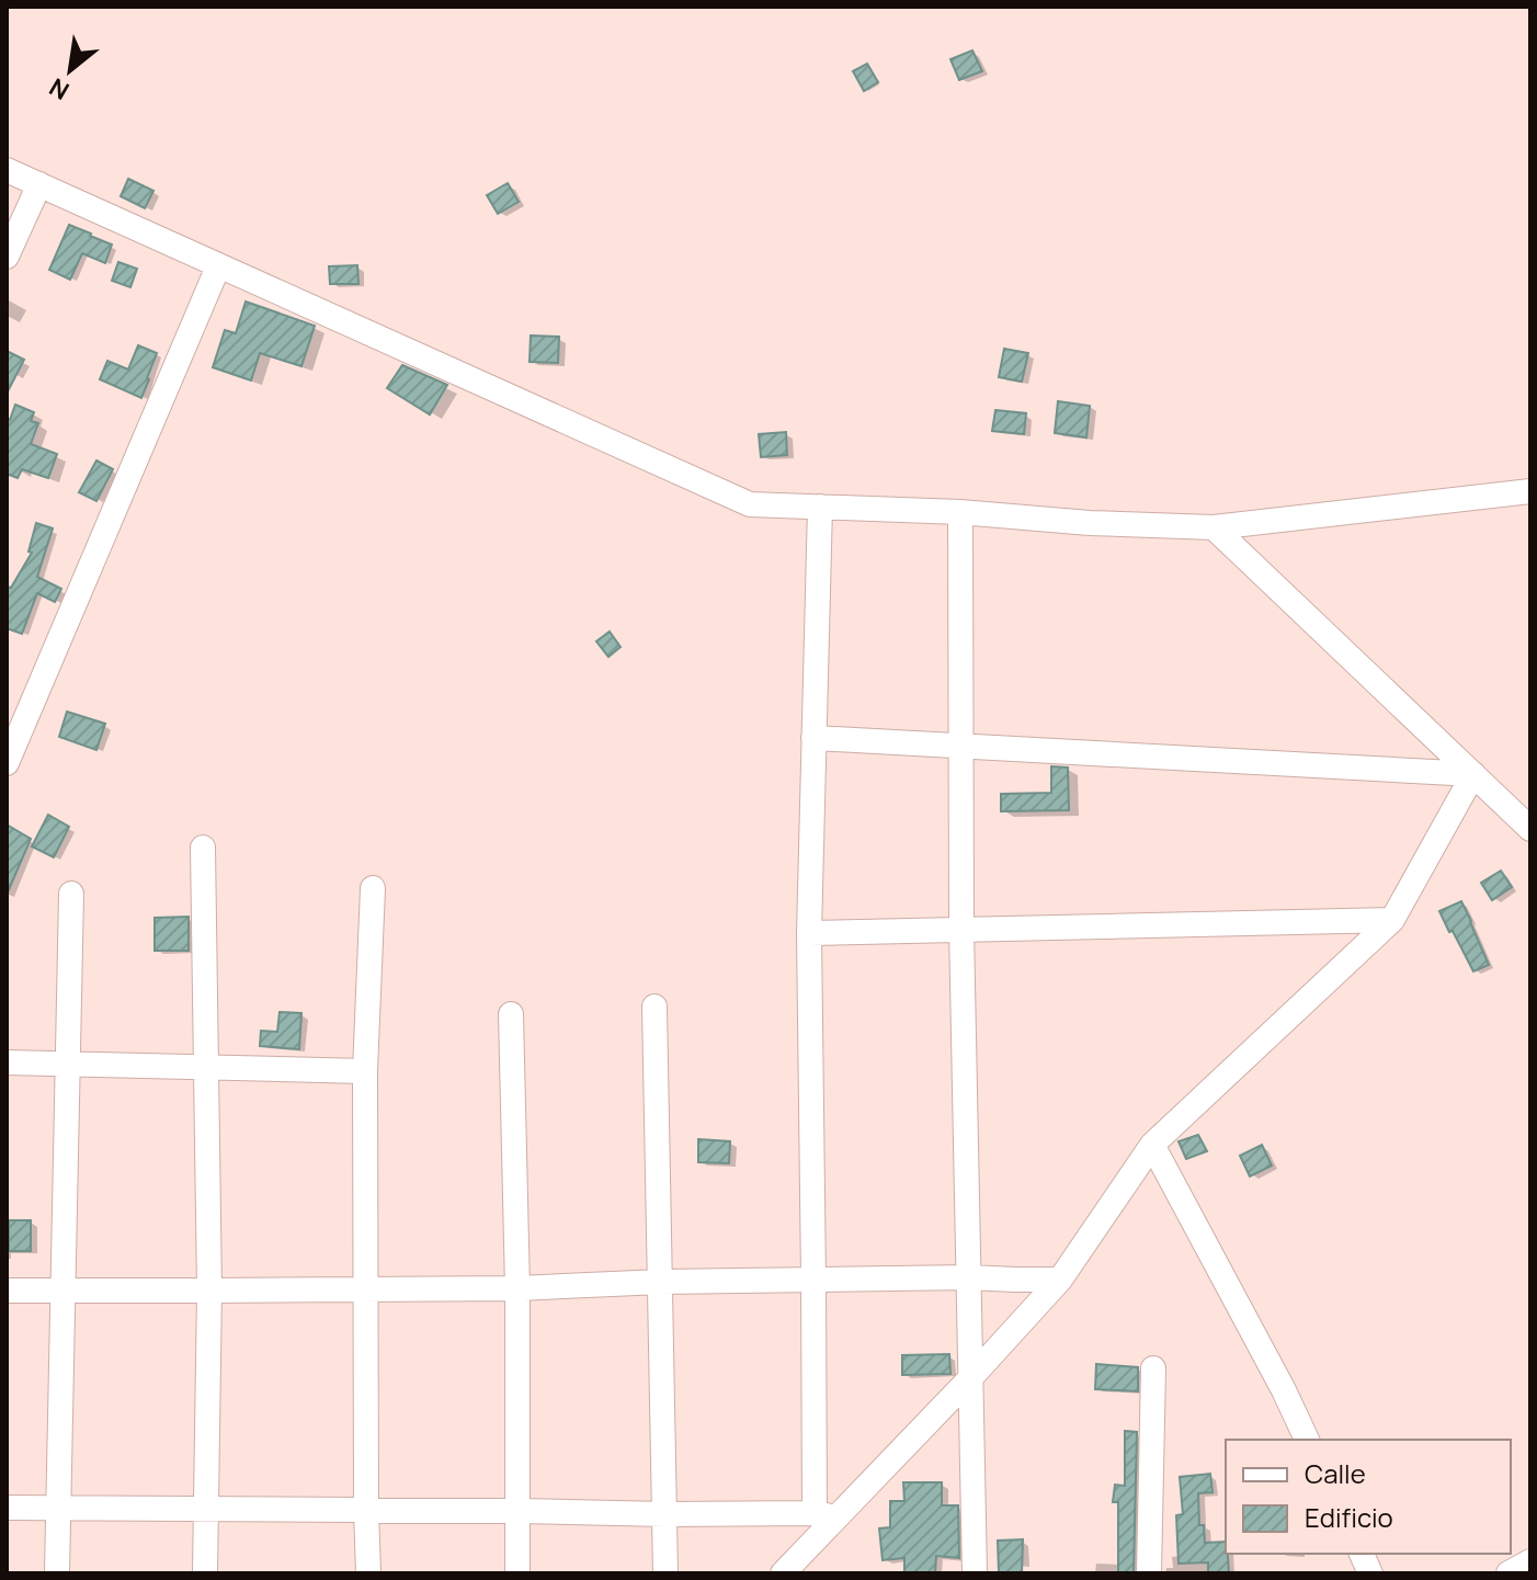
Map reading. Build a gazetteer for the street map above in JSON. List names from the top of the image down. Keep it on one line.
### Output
{"legend":["Calle","Edificio"],"north":"bottom left"}
